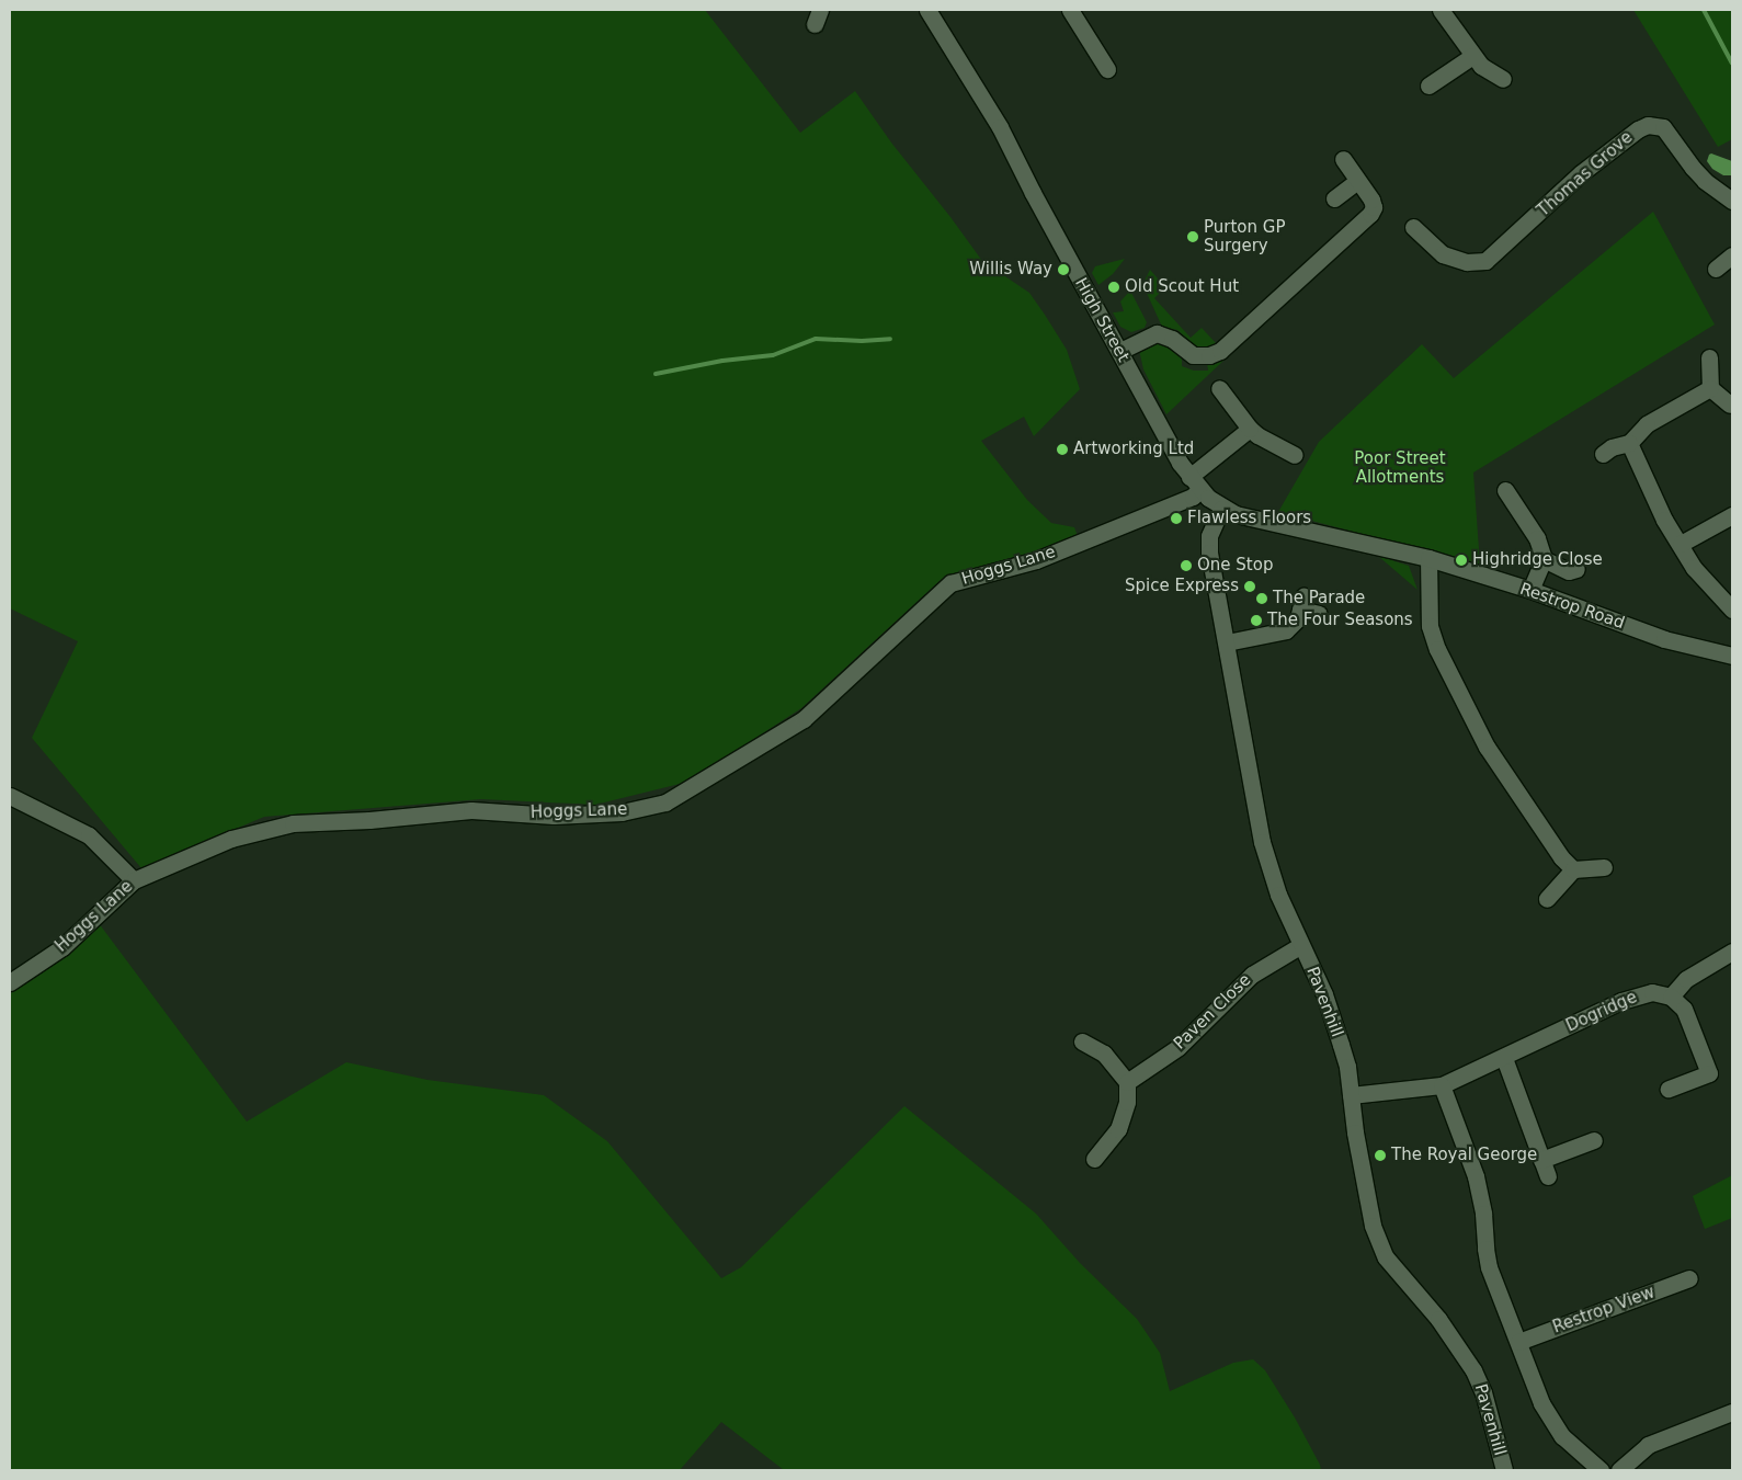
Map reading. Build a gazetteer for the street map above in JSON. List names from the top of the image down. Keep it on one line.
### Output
{"streets":{"street":["Thomas Grove","High Street","Hoggs Lane","Restrop Road","Pavenhill","Paven Close","Dogridge","Restrop View"]},"crossings":[["High Street","Hoggs Lane"],["High Street","Restrop Road"],["High Street","Pavenhill"],["Restrop Road","Pavenhill"],["Pavenhill","Paven Close"]],"parks":["Poor Street Allotments"],"places":["Purton GP Surgery","Willis Way","Old Scout Hut","Artworking Ltd","Flawless Floors","Highridge Close","One Stop","Spice Express","The Parade","The Four Seasons","The Royal George"]}
